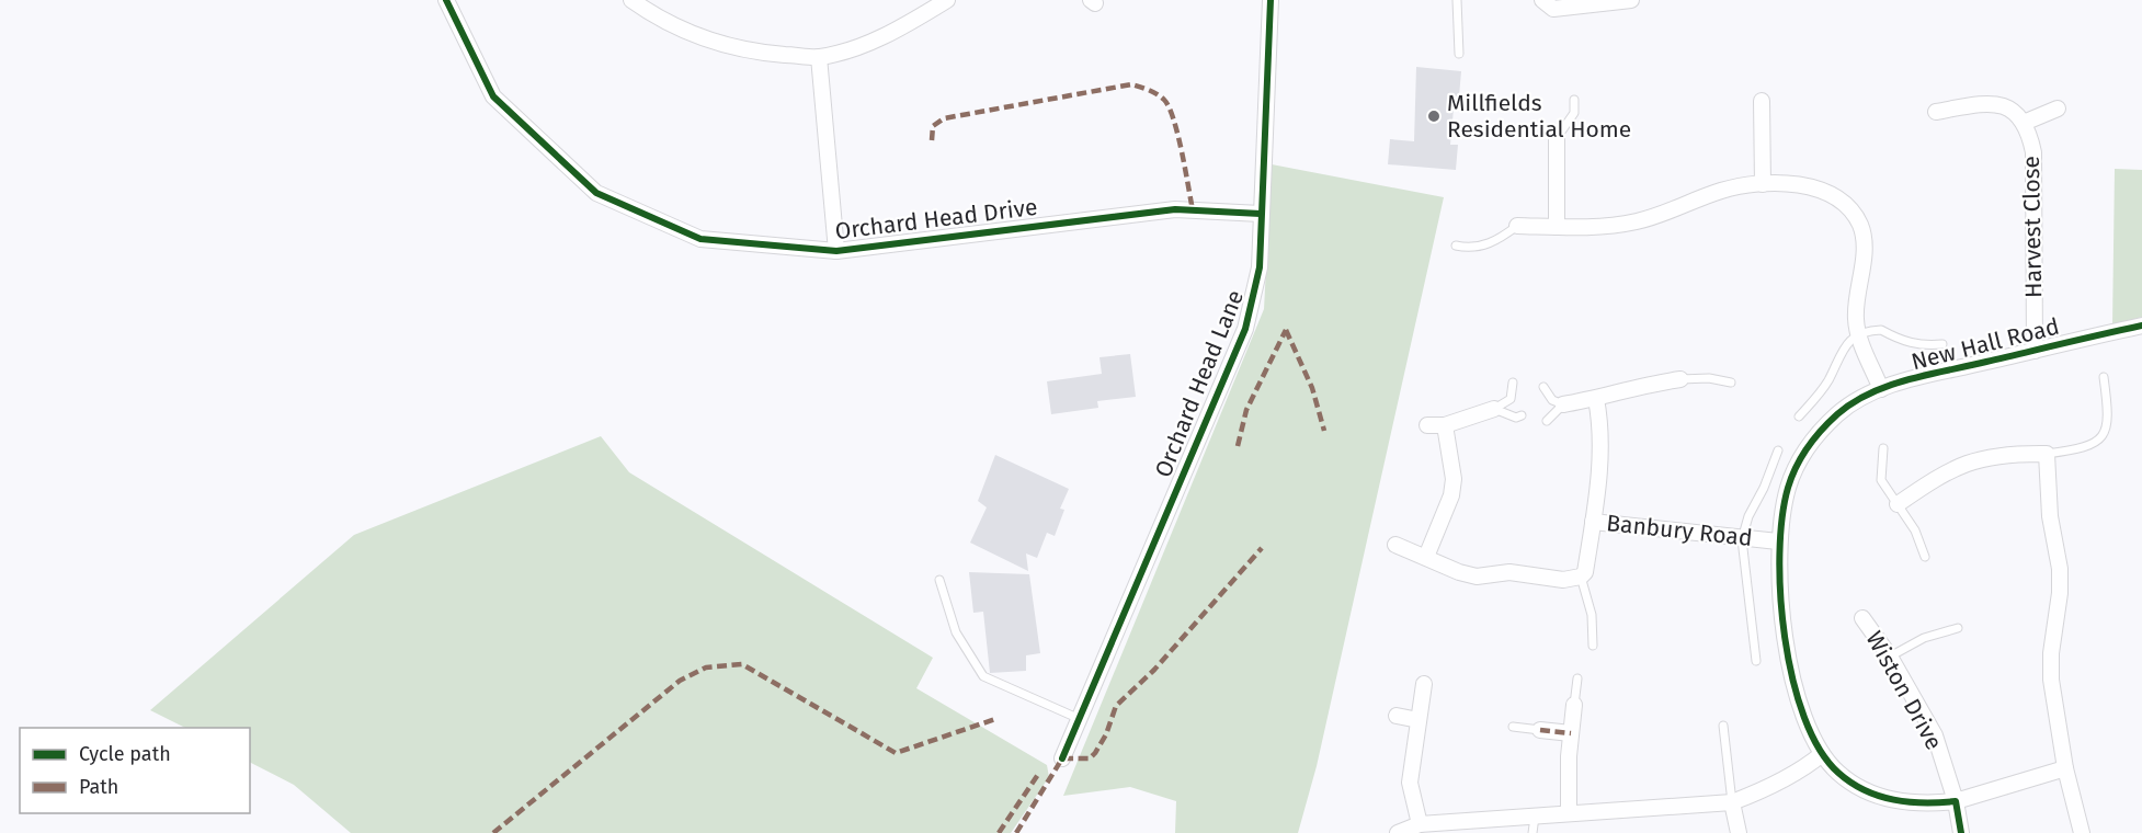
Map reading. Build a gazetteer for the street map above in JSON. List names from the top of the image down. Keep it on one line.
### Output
{"streets":{"street":["Orchard Head Drive","Harvest Close","New Hall Road","Orchard Head Lane","Banbury Road","Wiston Drive"]},"crossings":[["Orchard Head Drive","Orchard Head Lane"],["Harvest Close","New Hall Road"],["New Hall Road","Banbury Road"],["New Hall Road","Wiston Drive"]],"places":["Millfields Residential Home"],"legend":["Cycle path","Path"]}
